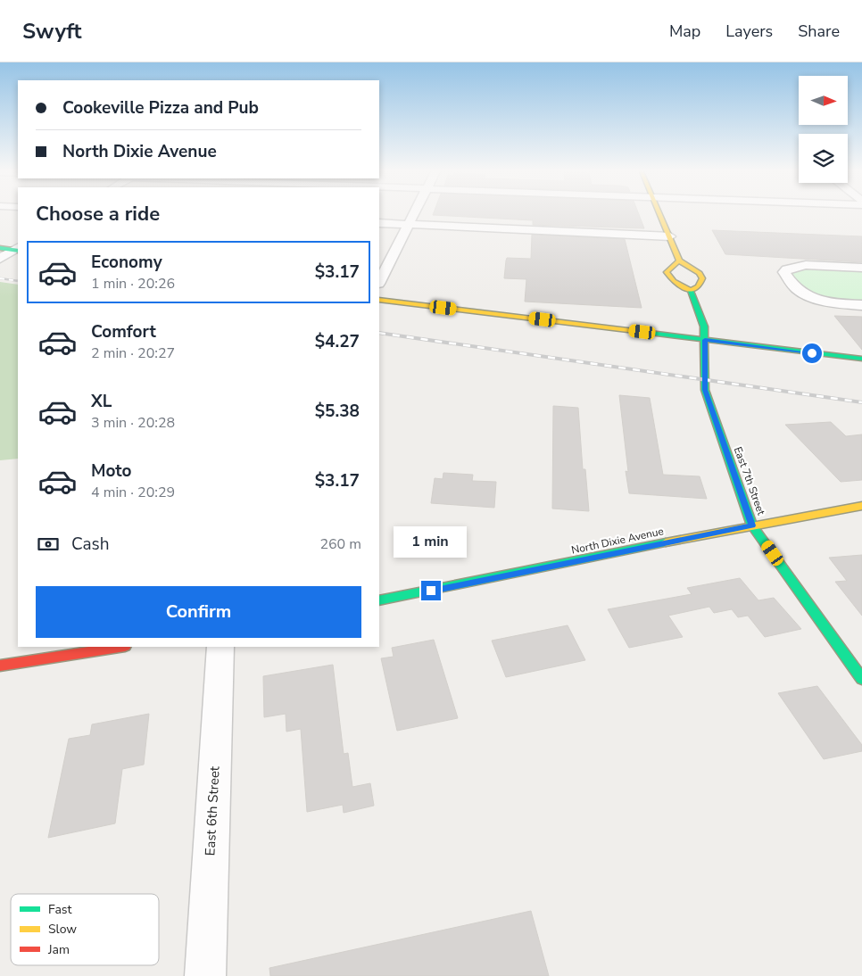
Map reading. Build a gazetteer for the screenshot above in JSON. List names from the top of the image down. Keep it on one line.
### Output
{"streets":{"street":["East 7th Street","North Dixie Avenue","East 6th Street"]},"crossings":[["East 7th Street","North Dixie Avenue"]],"legend":["Fast","Slow","Jam"],"north":"right","page":{"header":"Swyft","nav":["Map","Layers","Share"],"banner":["Cookeville Pizza and Pub","North Dixie Avenue"],"heading":"Choose a ride","list":[{"name":"Economy","note":"1 min · 20:26","value":"$3.17"},{"name":"Comfort","note":"2 min · 20:27","value":"$4.27"},{"name":"XL","note":"3 min · 20:28","value":"$5.38"},{"name":"Moto","note":"4 min · 20:29","value":"$3.17"}],"pay":["Cash","260 m"],"bubble":"1 min","buttons":"Confirm"}}
